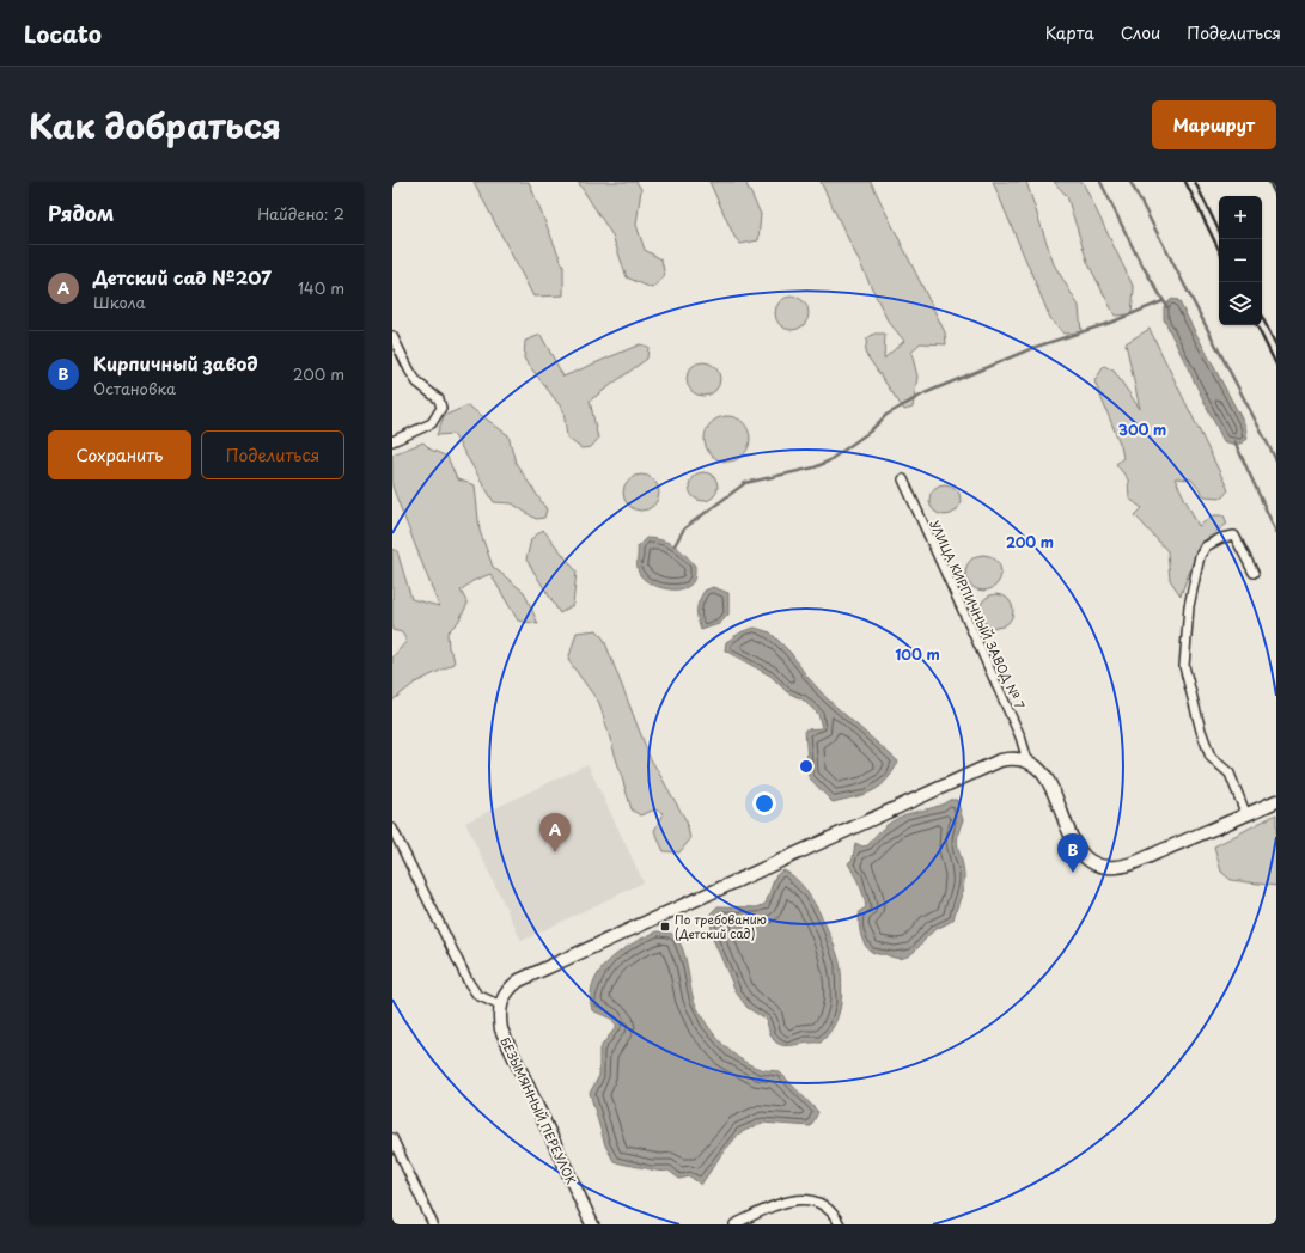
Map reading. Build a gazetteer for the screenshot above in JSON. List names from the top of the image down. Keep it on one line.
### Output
{"streets":{"street":["УЛИЦА КИРПИЧНЫЙ ЗАВОД № 7","БЕЗЫМЯННЫЙ ПЕРЕУЛОК"]},"places":{"transit":["По требованию (Детский сад)"]},"page":{"header":"Locato","nav":["Карта","Слои","Поделиться"],"title":"Как добраться","buttons":["Маршрут",["Сохранить","Поделиться"]],"heading":["Рядом","Найдено: 2"],"map_buttons":["+","−"],"list":[{"mark":"A","name":"Детский сад №207","note":"Школа","value":"140 m"},{"mark":"B","name":"Кирпичный завод","note":"Остановка","value":"200 m"}],"pins":["A","B"]},"rings":["300 m","200 m","100 m"]}
